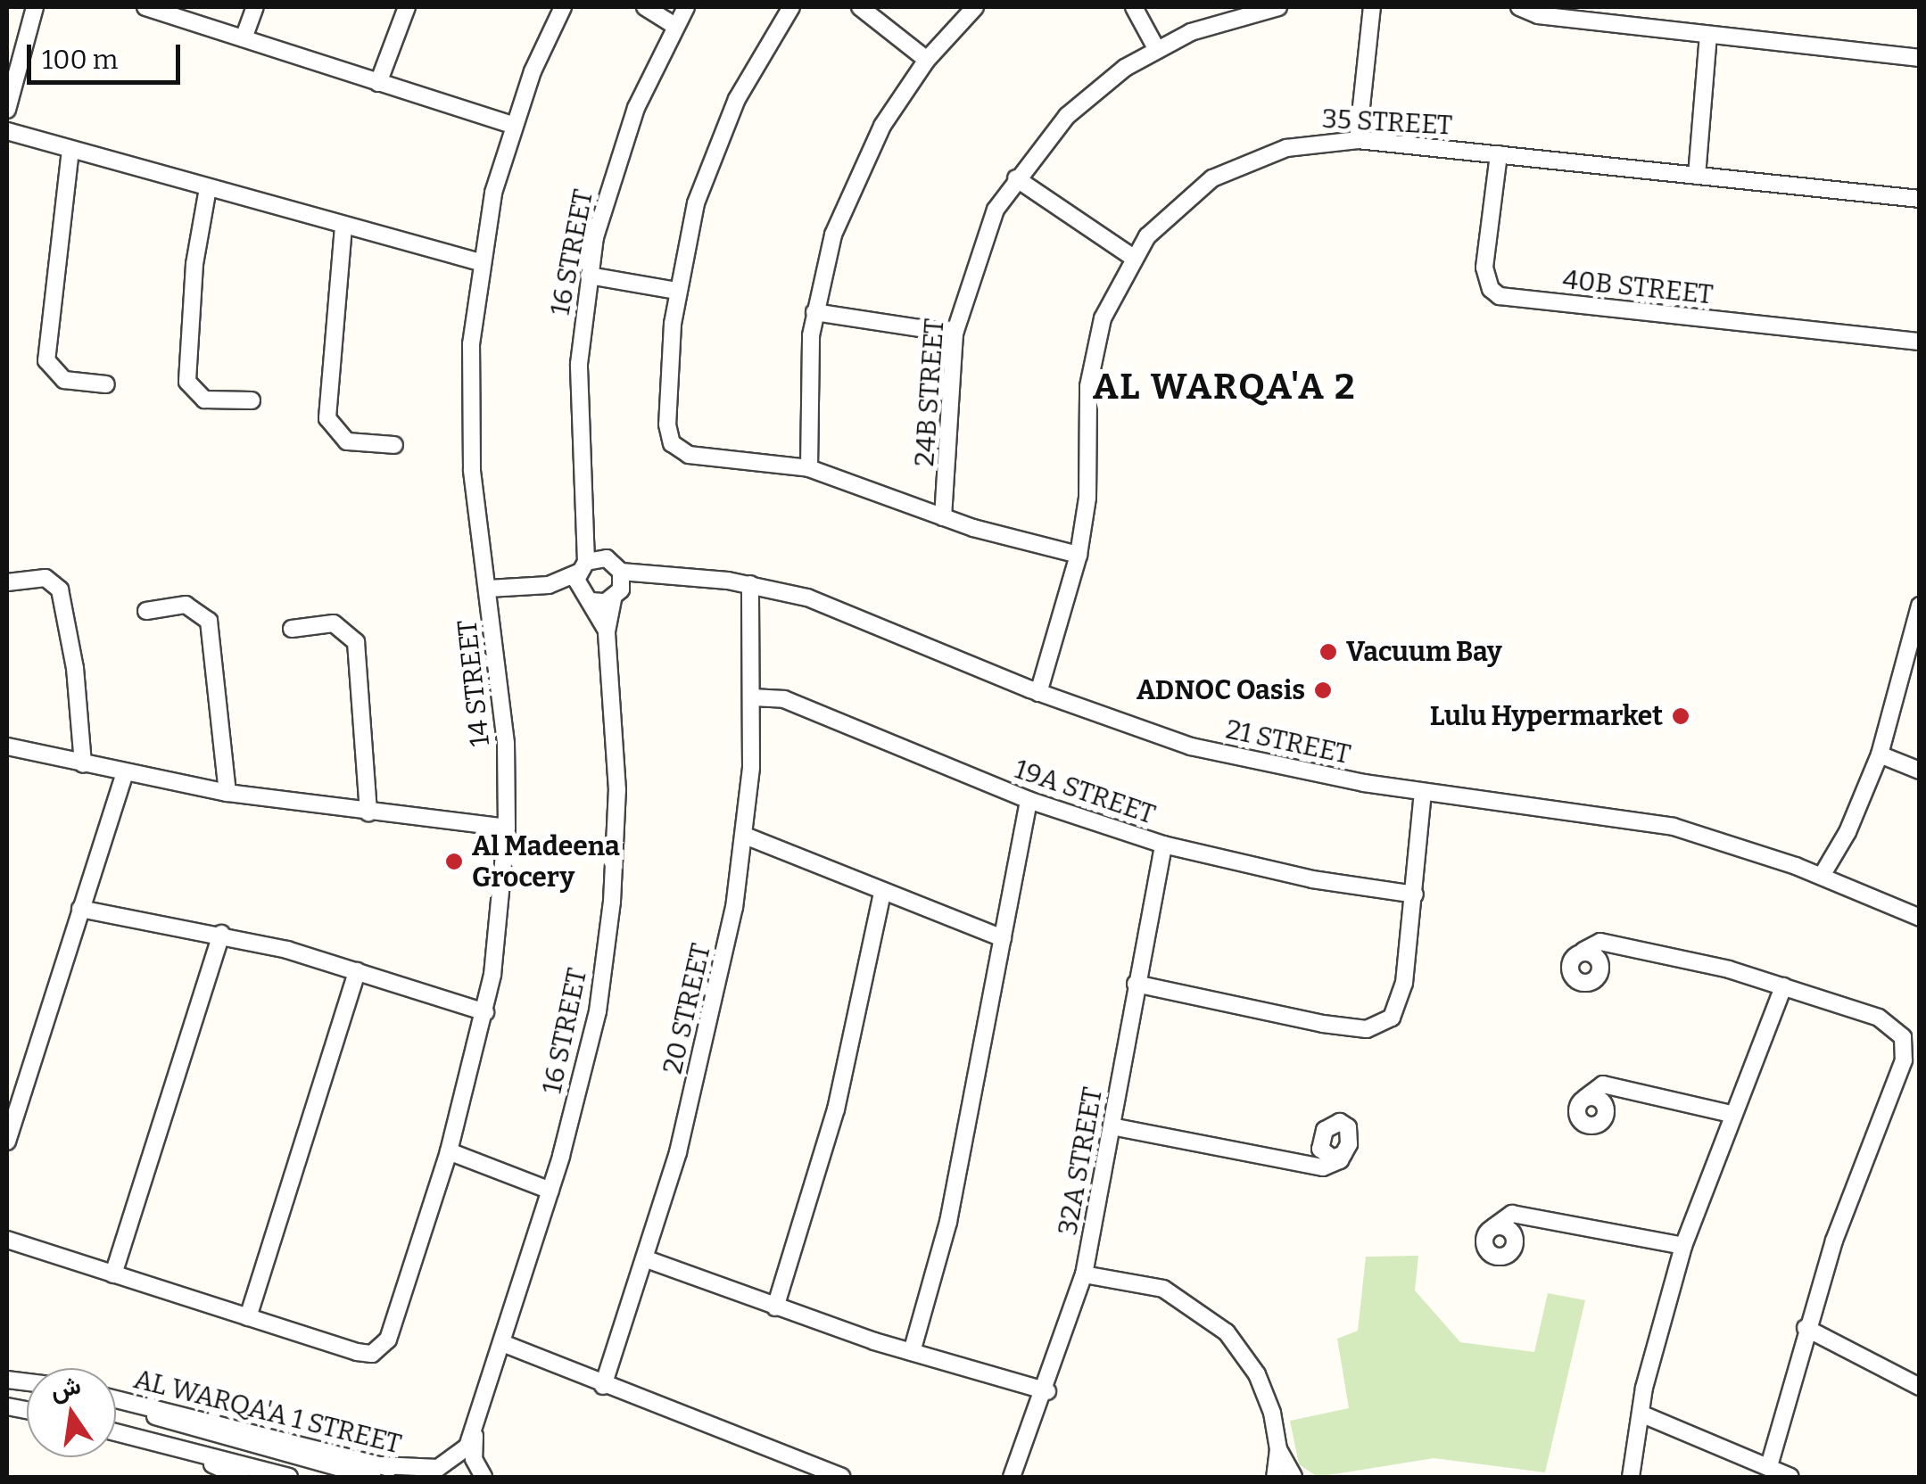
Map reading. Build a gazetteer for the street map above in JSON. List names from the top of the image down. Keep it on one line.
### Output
{"streets":{"street":["35 STREET","16 STREET","40B STREET","24B STREET","14 STREET","21 STREET","19A STREET","20 STREET","32A STREET","AL WARQA'A 1 STREET"]},"crossings":[["35 STREET","40B STREET"],["35 STREET","21 STREET"],["16 STREET","21 STREET"],["16 STREET","AL WARQA'A 1 STREET"],["21 STREET","20 STREET"],["19A STREET","20 STREET"],["19A STREET","32A STREET"]],"districts":["AL WARQA'A 2"],"places":["Vacuum Bay","ADNOC Oasis","Lulu Hypermarket","Al Madeena Grocery"],"scale_bar":"100 m","north":"top"}
